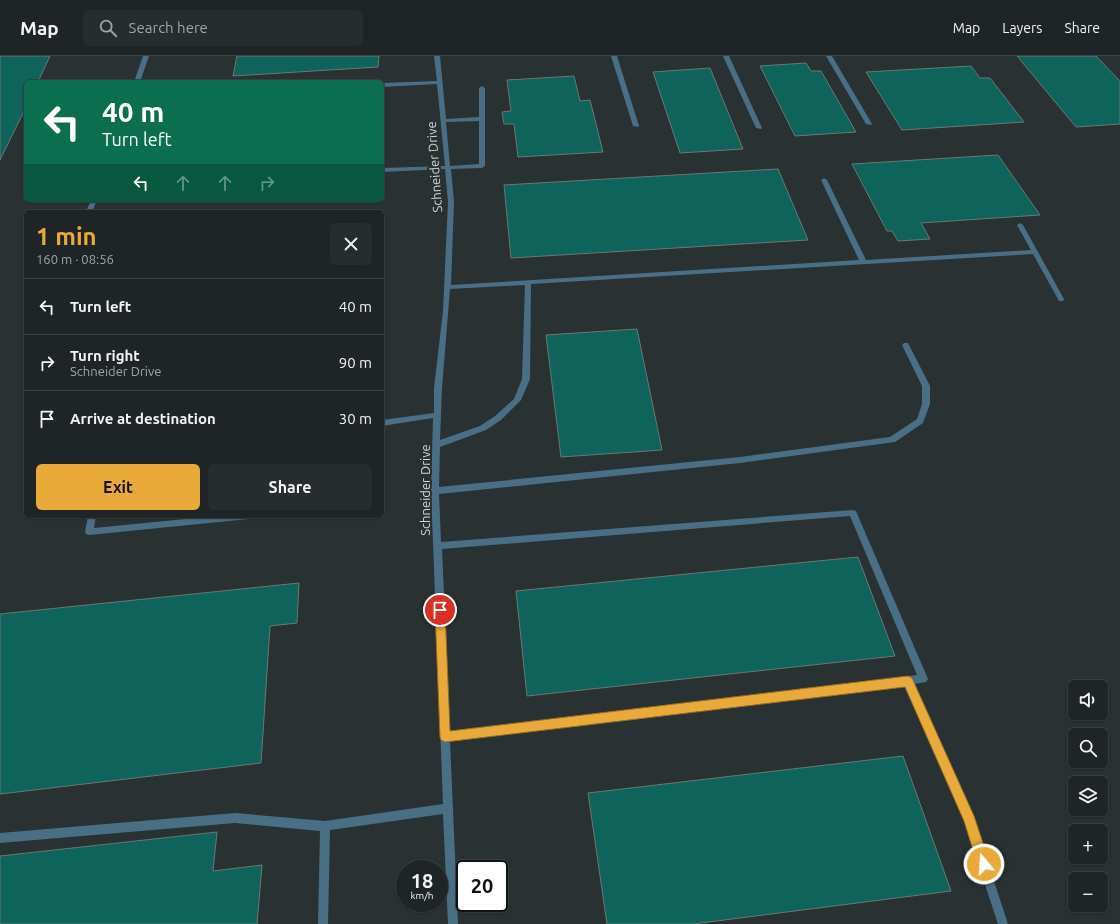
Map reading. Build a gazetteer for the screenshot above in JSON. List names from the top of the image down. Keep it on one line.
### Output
{"streets":{"lane":["Schneider Drive"]},"page":{"header":"Map","search":"Search here","nav":["Map","Layers","Share"],"turn":["40 m","Turn left"],"heading":["1 min","160 m · 08:56"],"list":[{"name":"Turn left","value":"40 m"},{"name":"Turn right","note":"Schneider Drive","value":"90 m"},{"name":"Arrive at destination","value":"30 m"}],"buttons":["Exit","Share"],"map_buttons":["+","−"],"speed":"18 km/h","limit":"20"}}
